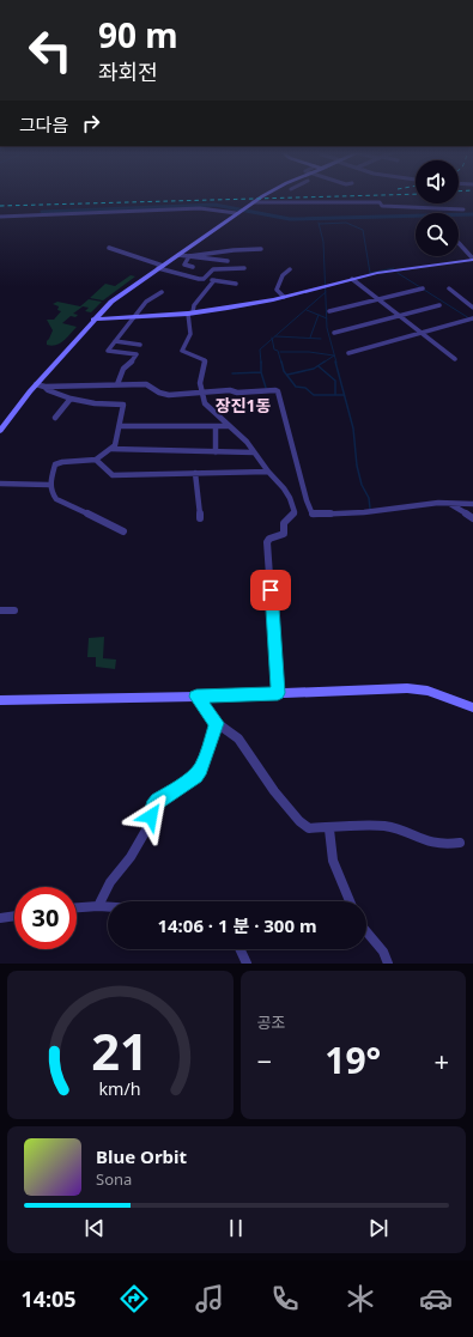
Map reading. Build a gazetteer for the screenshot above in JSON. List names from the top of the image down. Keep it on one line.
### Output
{"districts":["장진1동"],"page":{"turn":["90 m","좌회전"],"then":"그다음","limit":"30","trip":"14:06 · 1 분 · 300 m","tile":"공조","heat":["−","19°","+"],"song":["Blue Orbit","Sona"],"tabs":"14:05","gauge":["21","km/h"]}}
